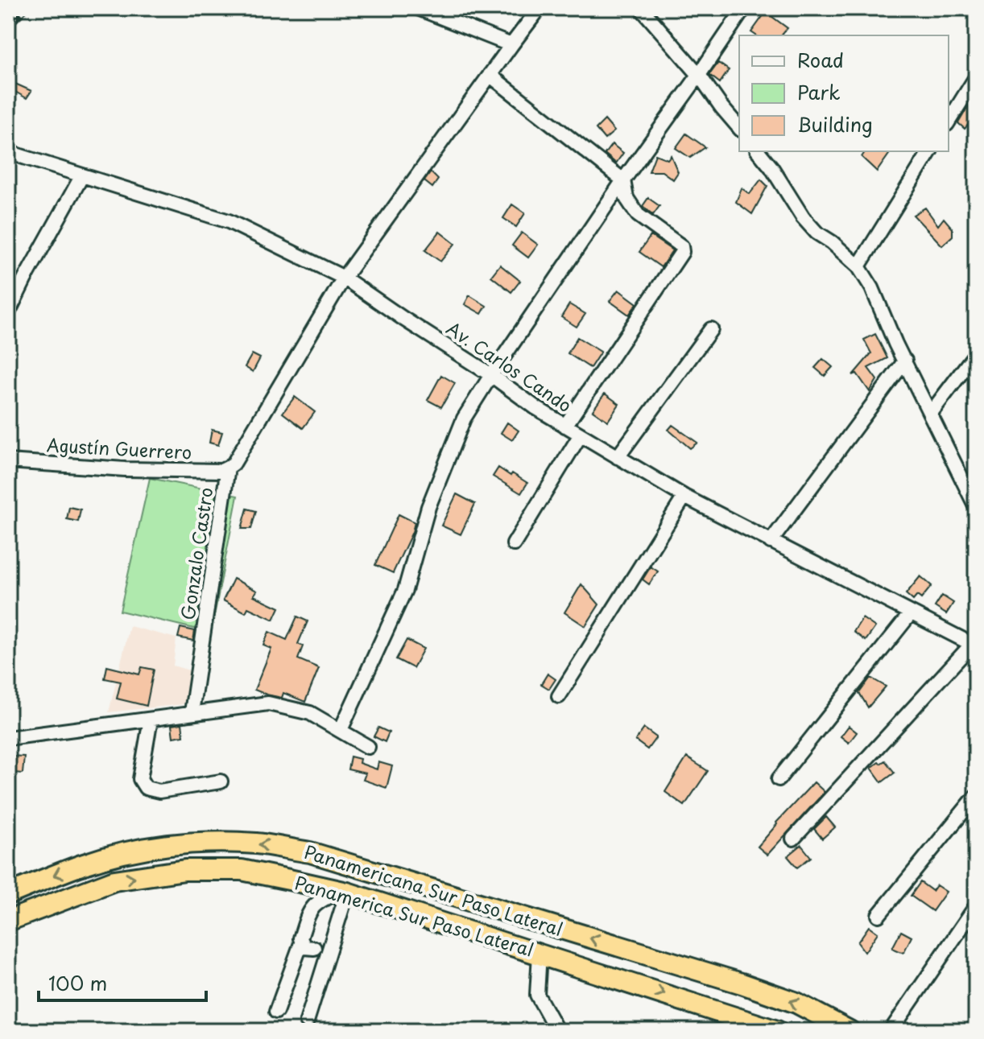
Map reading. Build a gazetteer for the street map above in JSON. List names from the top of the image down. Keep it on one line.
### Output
{"streets":{"highway":["Panamericana Sur Paso Lateral","Panamerica Sur Paso Lateral"],"street":["Av. Carlos Cando","Agustín Guerrero","Gonzalo Castro"]},"crossings":[["Av. Carlos Cando","Gonzalo Castro"],["Agustín Guerrero","Gonzalo Castro"]],"one_way":["Panamericana Sur Paso Lateral","Panamerica Sur Paso Lateral"],"legend":["Road","Park","Building"],"scale_bar":"100 m"}
